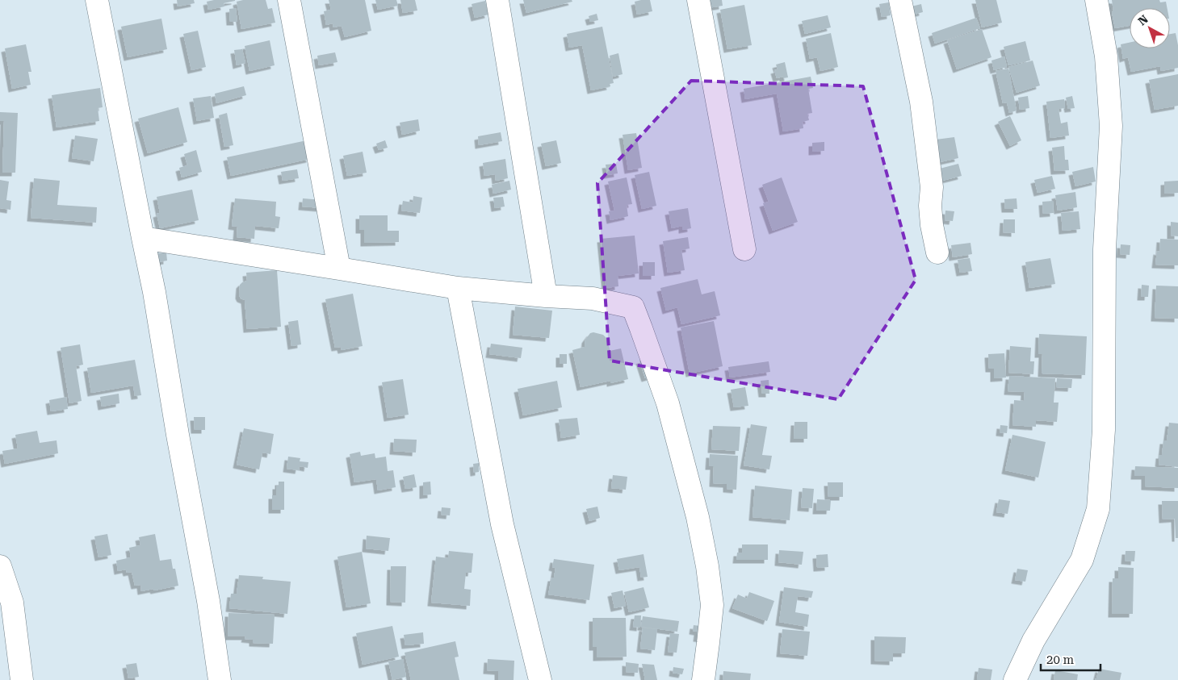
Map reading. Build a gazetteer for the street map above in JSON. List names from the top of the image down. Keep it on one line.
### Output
{"scale_bar":"20 m","north":"top left"}
